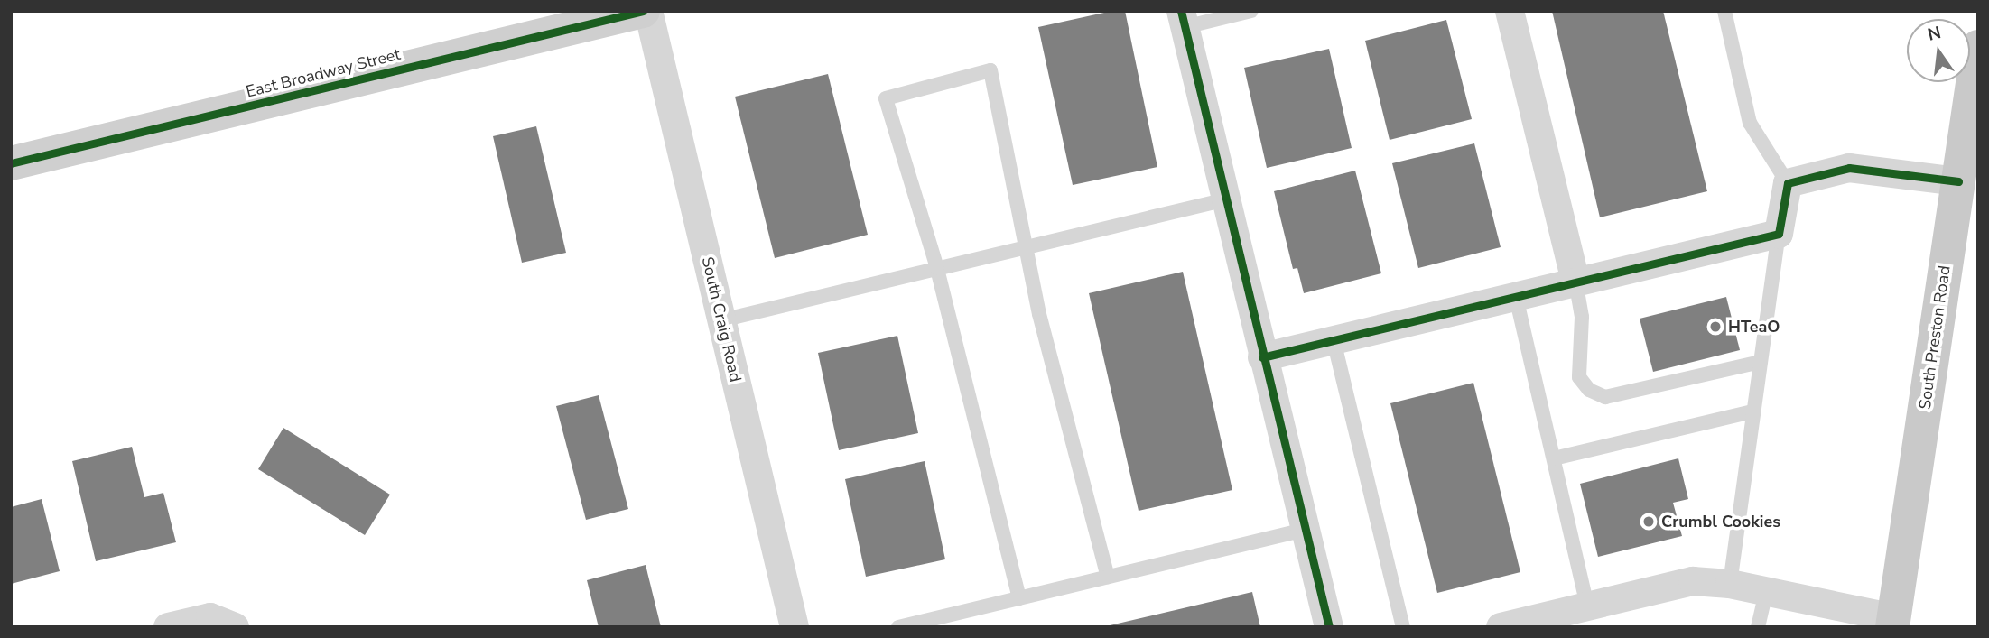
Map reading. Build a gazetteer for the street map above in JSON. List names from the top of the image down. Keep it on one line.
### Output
{"streets":{"main road":["South Preston Road"],"street":["East Broadway Street","South Craig Road"]},"places":["HTeaO","Crumbl Cookies"],"north":"top"}
